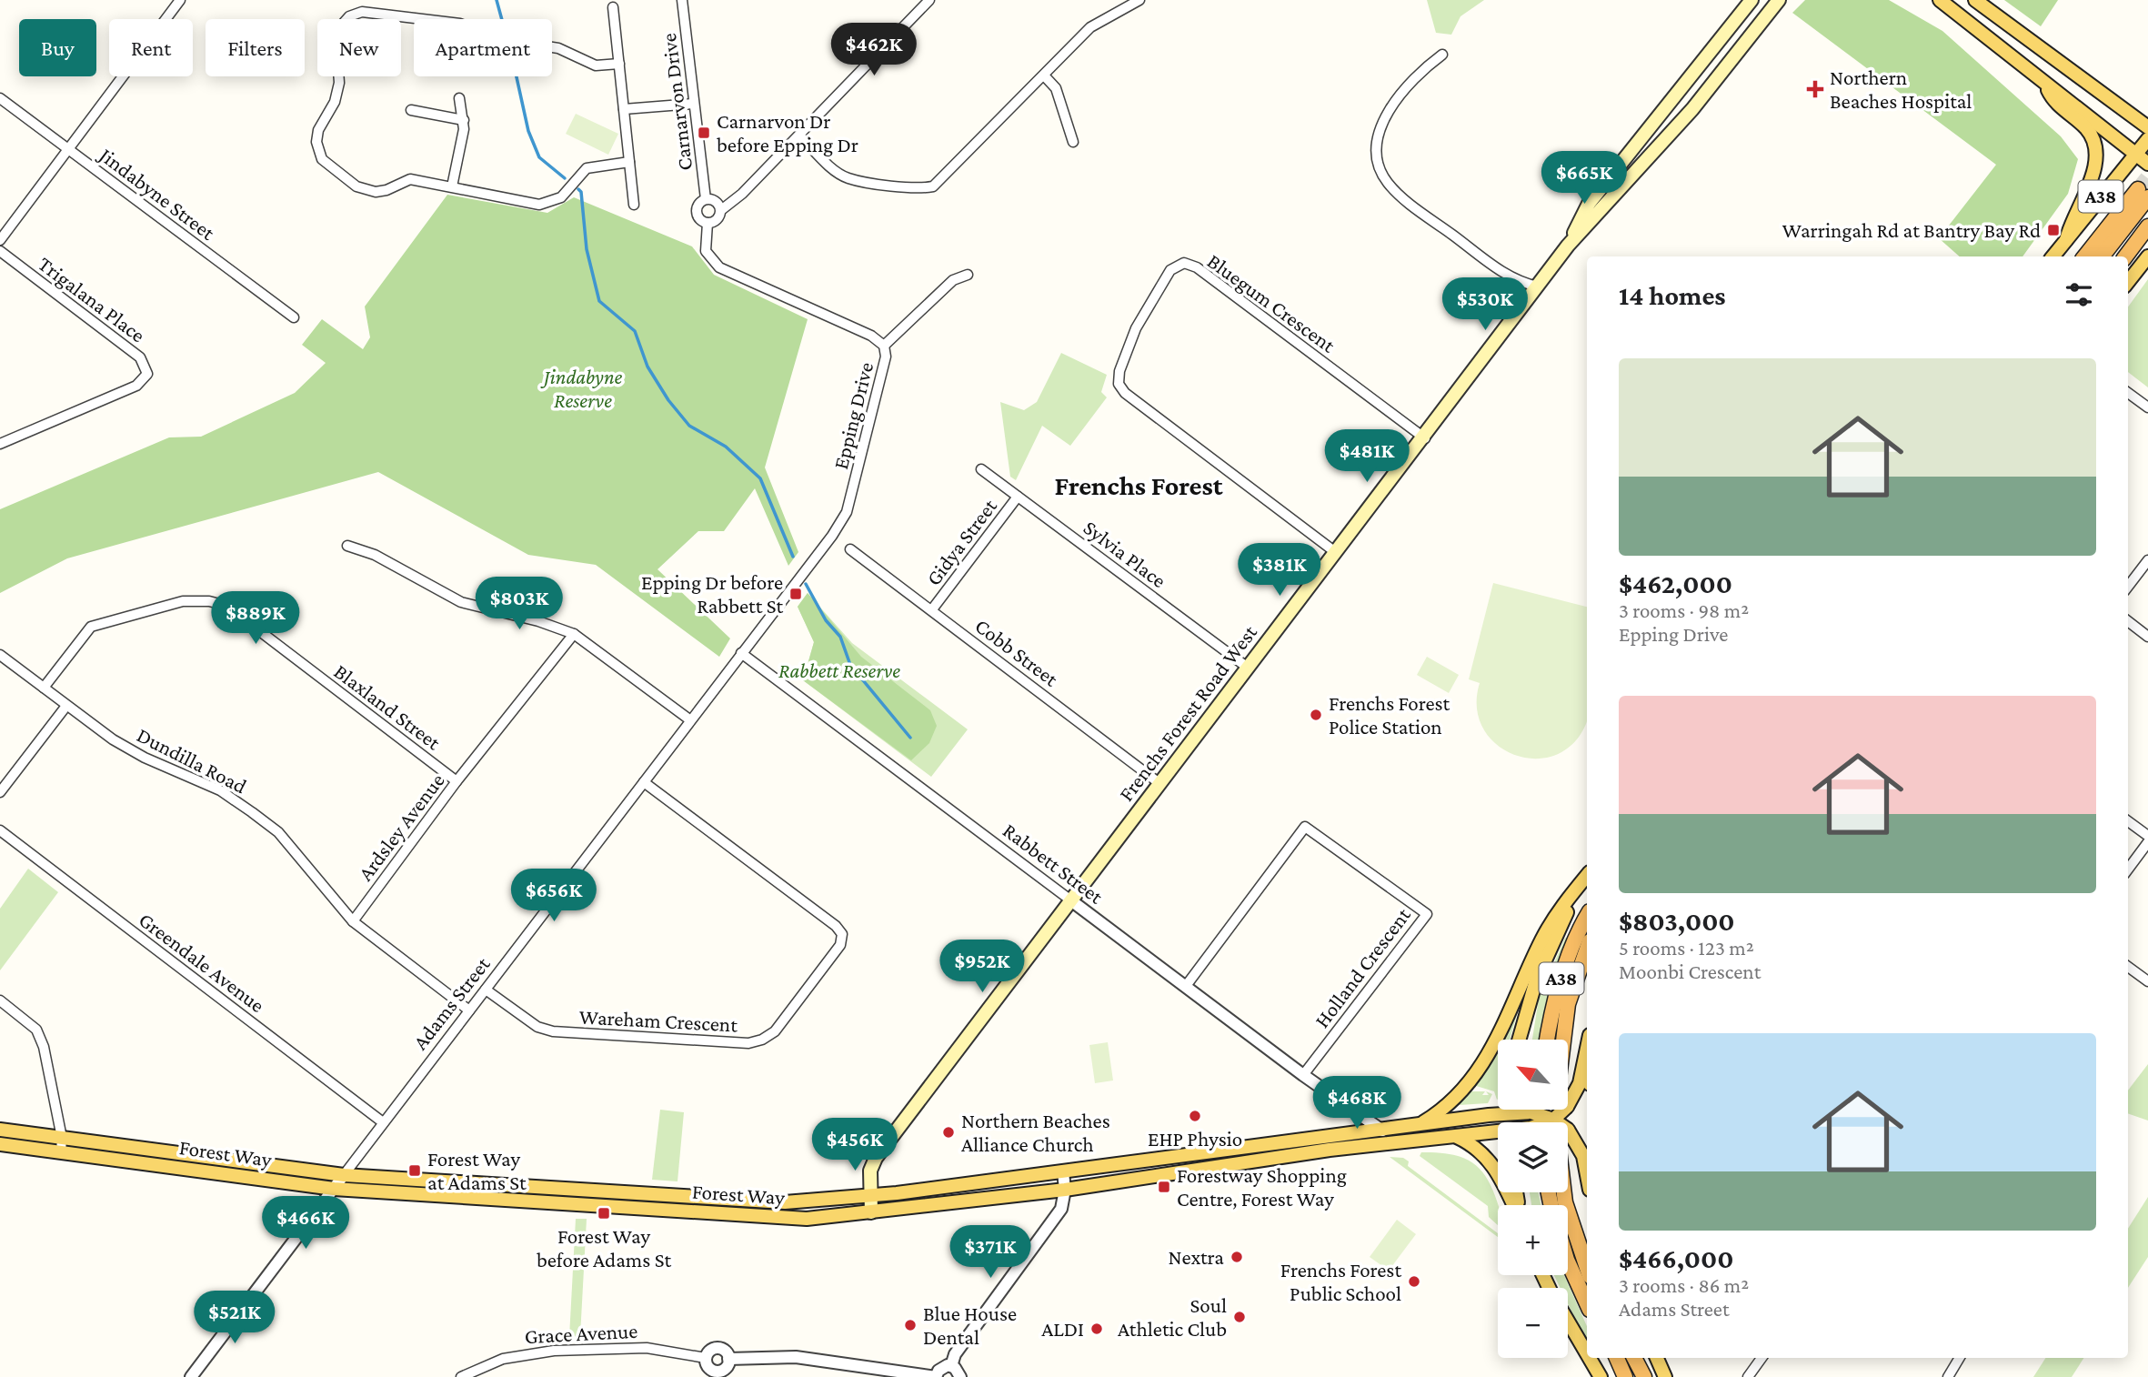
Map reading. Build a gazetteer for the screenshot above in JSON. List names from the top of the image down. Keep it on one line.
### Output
{"streets":{"highway":["A38"],"main road":["Frenchs Forest Road West","Forest Way"],"street":["Carnarvon Drive","Jindabyne Street","Trigalana Place","Bluegum Crescent","Epping Drive","Gidya Street","Sylvia Place","Cobb Street","Blaxland Street","Dundilla Road","Ardsley Avenue","Rabbett Street","Greendale Avenue","Holland Crescent","Adams Street","Wareham Crescent","Grace Avenue"]},"crossings":[["Carnarvon Drive","Epping Drive"],["Bluegum Crescent","Frenchs Forest Road West"],["Epping Drive","Rabbett Street"],["Epping Drive","Adams Street"],["Gidya Street","Sylvia Place"],["Gidya Street","Cobb Street"],["Sylvia Place","Frenchs Forest Road West"],["Cobb Street","Frenchs Forest Road West"],["Blaxland Street","Dundilla Road"],["Blaxland Street","Ardsley Avenue"],["Frenchs Forest Road West","Rabbett Street"],["Frenchs Forest Road West","Forest Way"],["Dundilla Road","Ardsley Avenue"],["Dundilla Road","Adams Street"],["Rabbett Street","Holland Crescent"],["Rabbett Street","Adams Street"],["Rabbett Street","Forest Way"],["Greendale Avenue","Adams Street"],["Adams Street","Wareham Crescent"],["Adams Street","Forest Way"]],"districts":["Frenchs Forest"],"parks":["Jindabyne Reserve","Rabbett Reserve"],"places":{"health":["Northern Beaches Hospital"],"transit":["Carnarvon Dr before Epping Dr","Warringah Rd at Bantry Bay Rd","Epping Dr before Rabbett St","Forest Way at Adams St","Forestway Shopping Centre, Forest Way","Forest Way before Adams St"],"other":["Frenchs Forest Police Station","EHP Physio","Northern Beaches Alliance Church","Nextra","Frenchs Forest Public School","Soul Athletic Club","Blue House Dental","ALDI"]},"north":"top left","page":{"chip":["Buy","Rent","Filters","New","Apartment"],"price":["$462K","$665K","$530K","$481K","$381K","$803K","$889K","$656K","$952K","$468K","$456K","$466K","$371K","$521K"],"heading":"14 homes","list":[{"name":"$462,000","note":"3 rooms · 98 m² · Epping Drive"},{"name":"$803,000","note":"5 rooms · 123 m² · Moonbi Crescent"},{"name":"$466,000","note":"3 rooms · 86 m² · Adams Street"}],"map_buttons":["+","−"]}}
